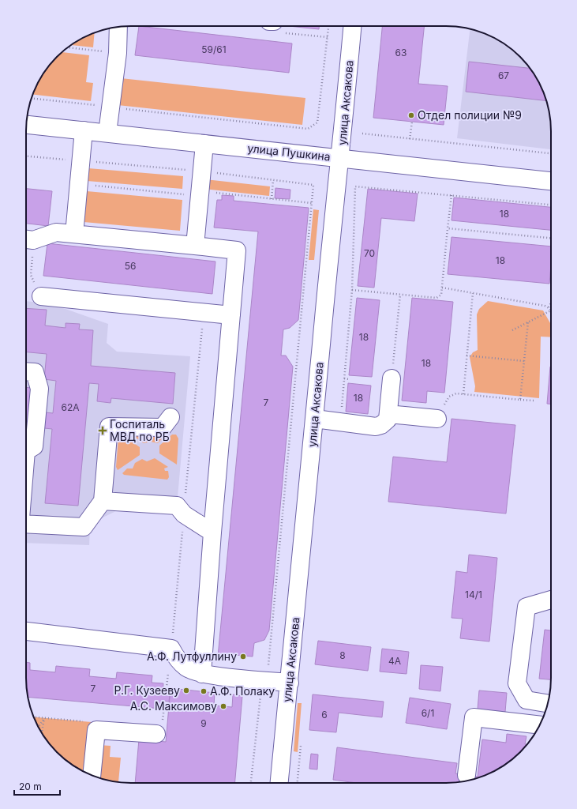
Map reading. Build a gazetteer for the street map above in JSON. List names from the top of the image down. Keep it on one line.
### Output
{"streets":{"street":["улица Аксакова","улица Пушкина"]},"crossings":[["улица Аксакова","улица Пушкина"]],"places":{"other":["Отдел полиции №9","А.Ф. Лутфуллину","Р.Г. Кузееву","А.Ф. Полаку","А.С. Максимову"],"health":["Госпиталь МВД по РБ"]},"house_numbers":["59/61","63","67","18","70","18","56","18","18","18","7","62А","14/1","8","4А","7","6/1","6","9"],"scale_bar":"20 m"}
